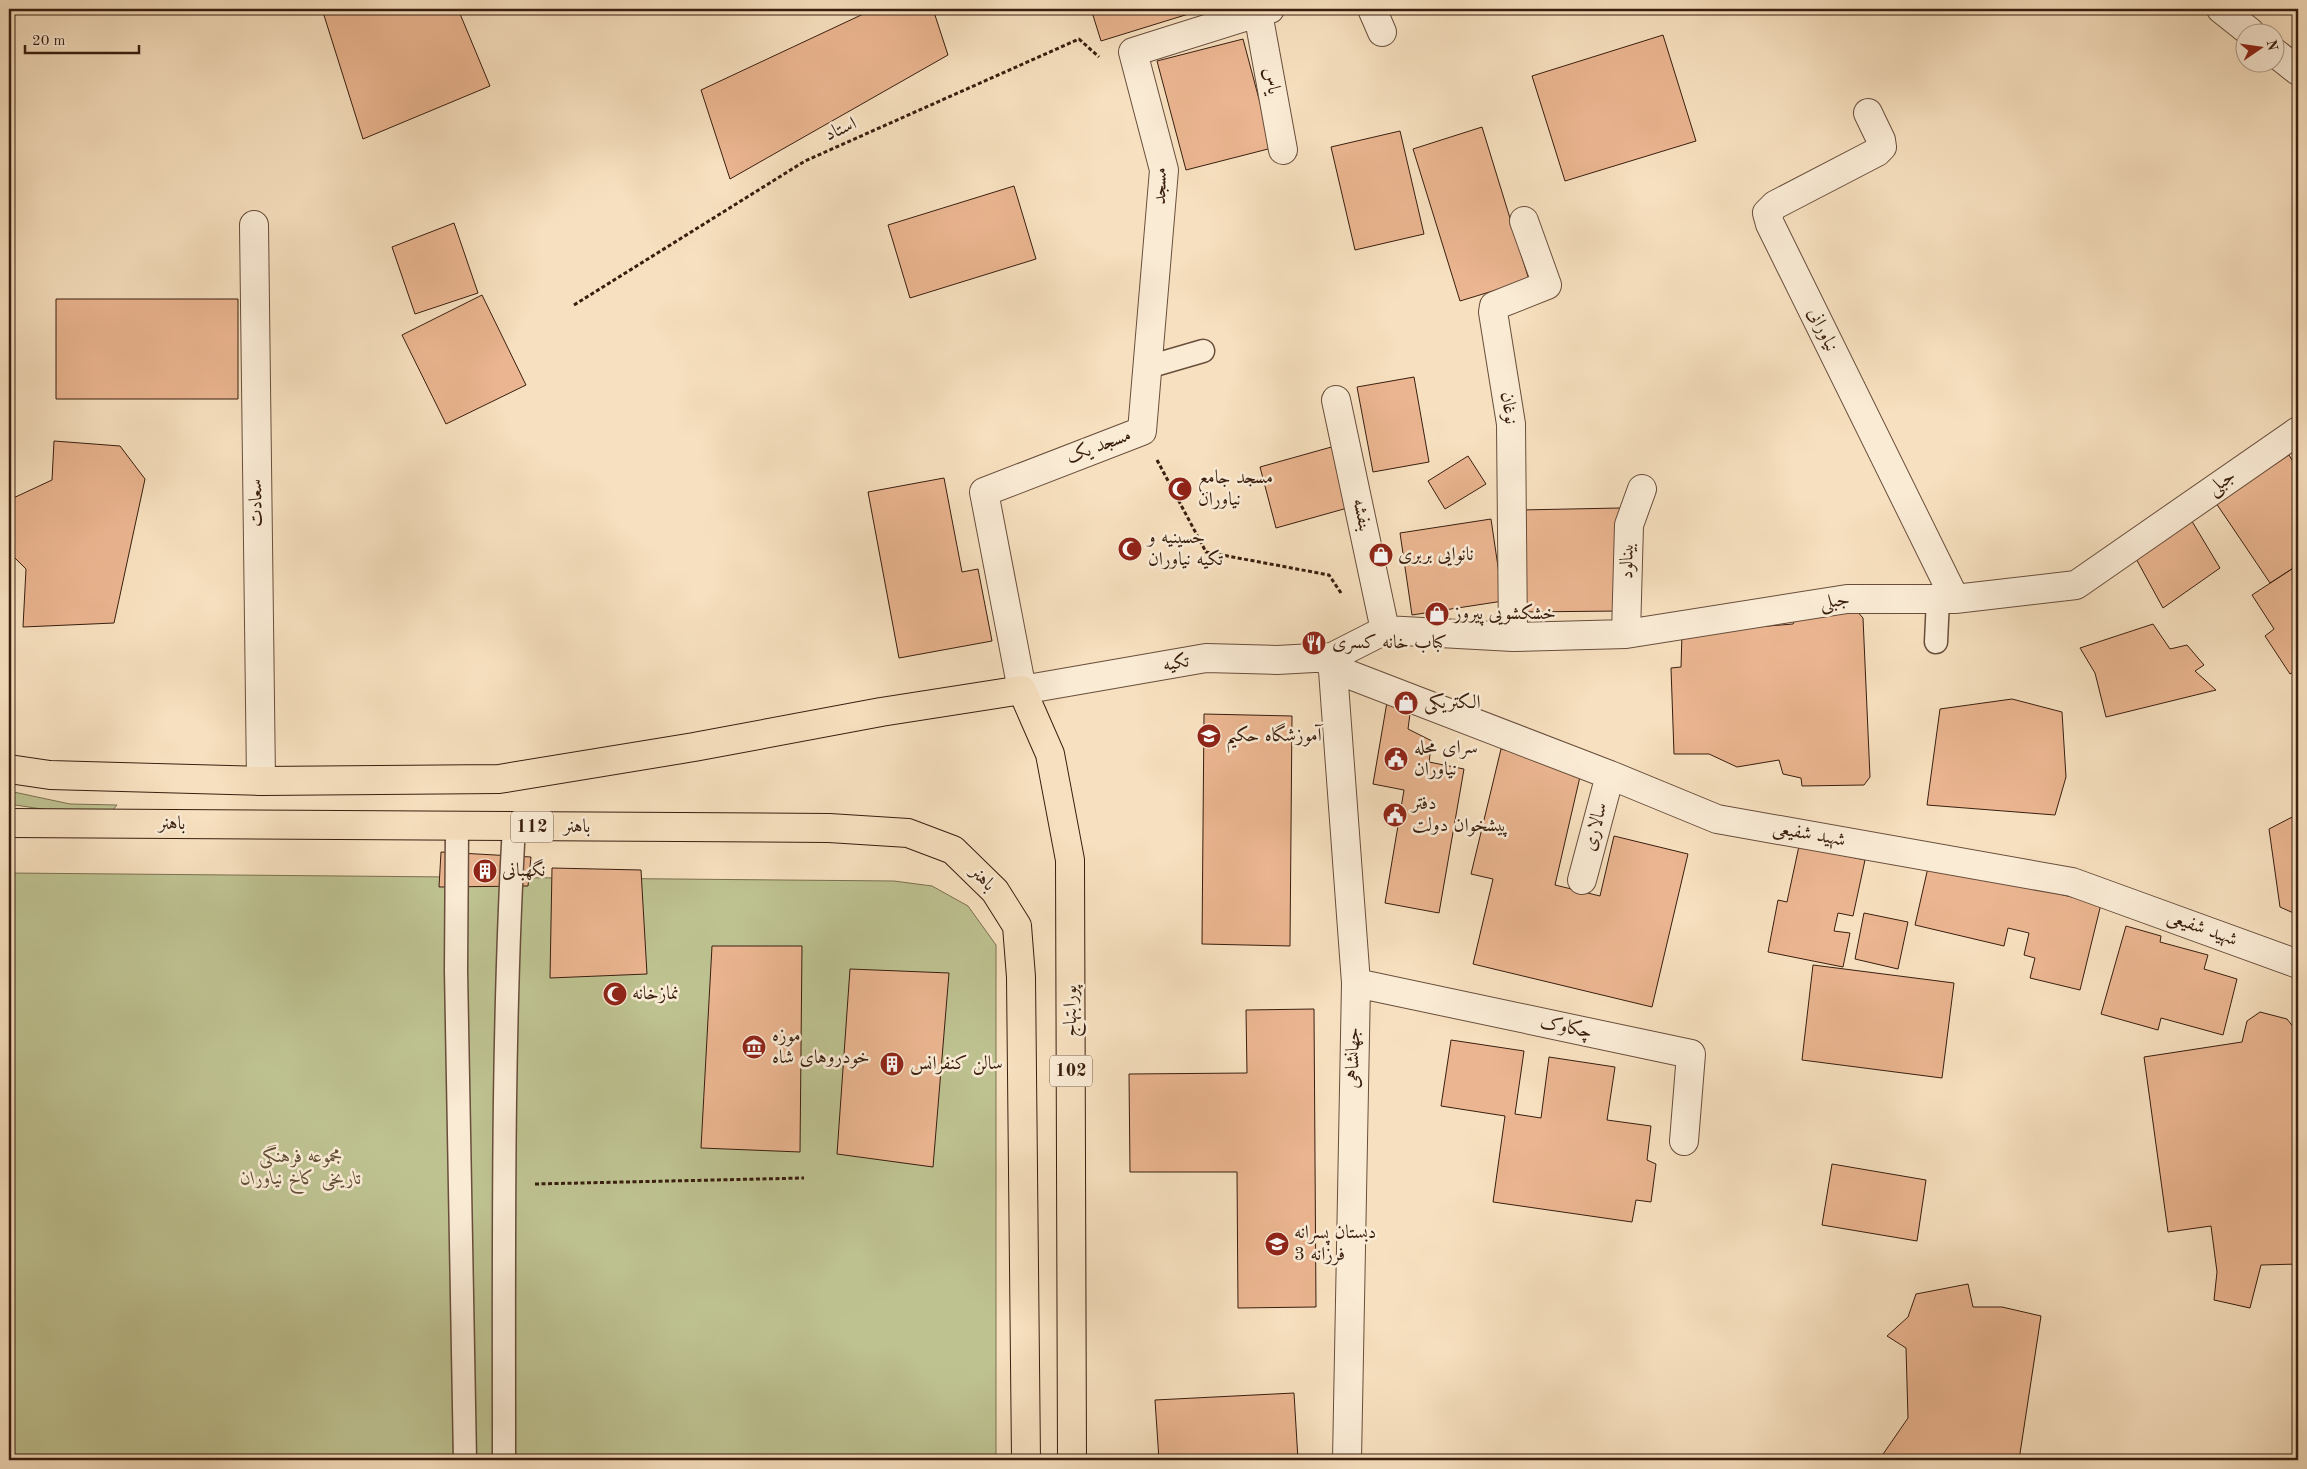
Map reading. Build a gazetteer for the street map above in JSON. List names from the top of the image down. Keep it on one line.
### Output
{"streets":{"main road":["باهنر","112","پورابتهاج","102"],"street":["یاس","مسجد","نیاورانی","نوغان","مسجد یک","جبلی","سعادت","بنفشه","بینالود","تکیه","سالاری","شهید شفیعی","چکاوک","جهانشاهی"],"path":["استاد"]},"crossings":[["استاد","مسجد"],["مسجد","مسجد یک"],["نیاورانی","جبلی"],["نوغان","جبلی"],["مسجد یک","جبلی"],["مسجد یک","بنفشه"],["مسجد یک","تکیه"],["مسجد یک","پورابتهاج"],["جبلی","بنفشه"],["جبلی","بینالود"],["جبلی","تکیه"],["جبلی","شهید شفیعی"],["جبلی","جهانشاهی"],["تکیه","شهید شفیعی"],["تکیه","پورابتهاج"],["تکیه","جهانشاهی"],["باهنر","102"],["سالاری","شهید شفیعی"],["شهید شفیعی","جهانشاهی"],["چکاوک","جهانشاهی"]],"parks":["مجموعه فرهنگی تاریخی کاخ نیاوران"],"places":{"mosque":["مسجد جامع نیاوران","حسینیه و تکیه نیاوران","نمازخانه"],"shop":["نانوایی بربری","خشکشویی پیروز","الکتریکی"],"restaurant":["کباب خانه کسری"],"school or university":["آموزشگاه حکیم","دبستان پسرانه فرزانه 3"],"public building":["سرای محله نیاوران","دفتر پیشخوان دولت"],"building":["نگهبانی","سالن کنفرانس"],"museum":["موزه خودروهای شاه"]},"scale_bar":"20 m","north":"right"}
